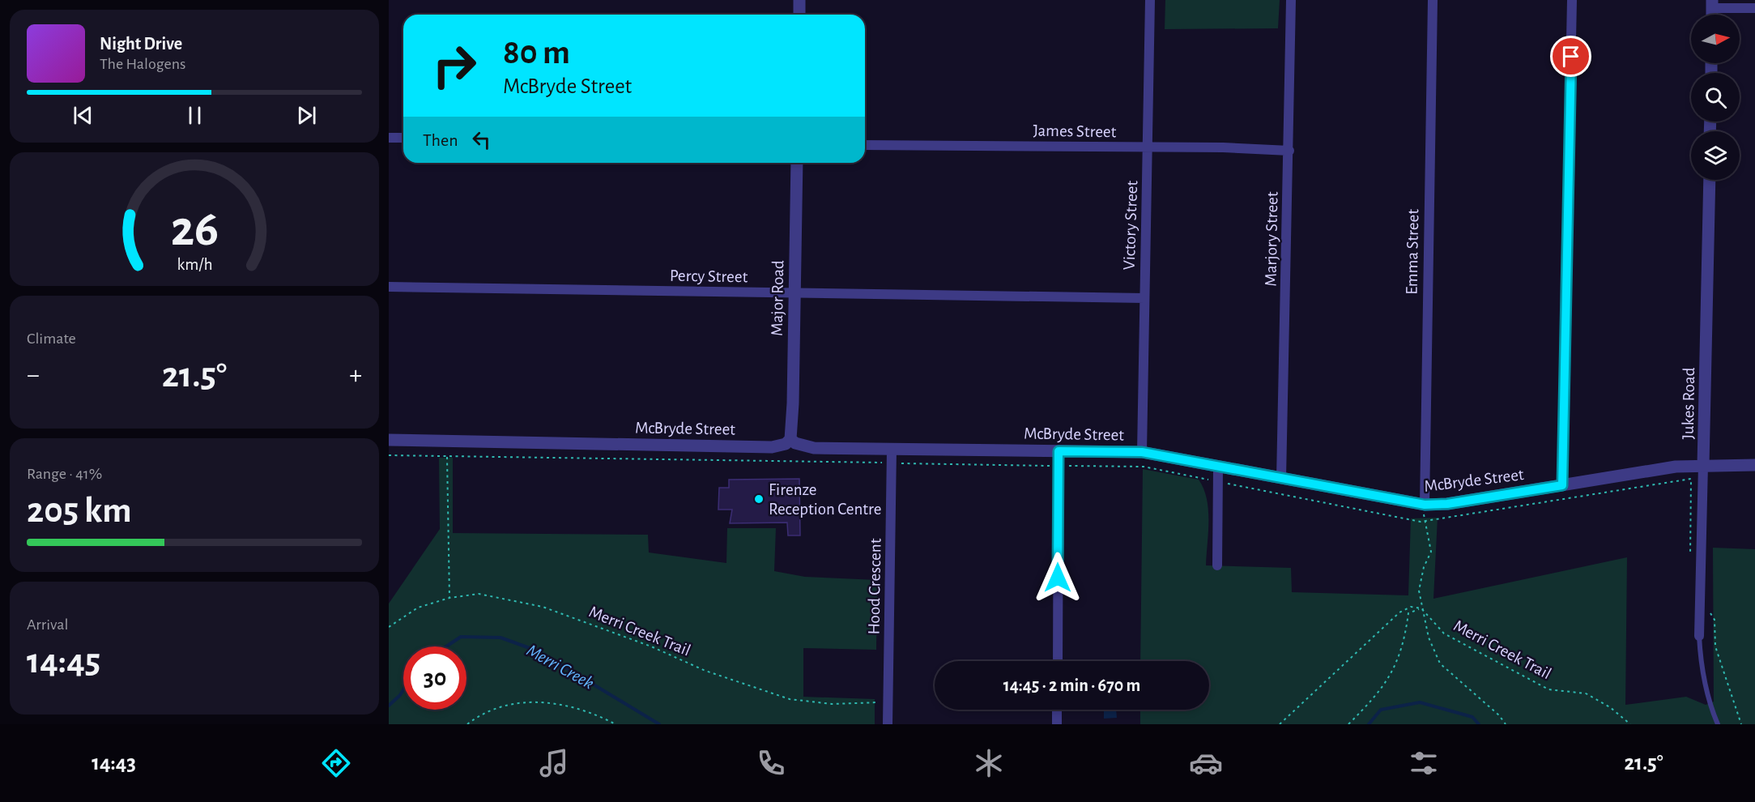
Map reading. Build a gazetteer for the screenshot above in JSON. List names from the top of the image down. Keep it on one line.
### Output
{"streets":{"street":["James Street","Victory Street","Marjory Street","Emma Street","Percy Street","Major Road","Jukes Road","McBryde Street","Hood Crescent"],"path":["Merri Creek Trail"]},"crossings":[["James Street","Victory Street"],["James Street","Marjory Street"],["Victory Street","Percy Street"],["Victory Street","McBryde Street"],["Marjory Street","McBryde Street"],["Emma Street","McBryde Street"],["Emma Street","Merri Creek Trail"],["Percy Street","Major Road"],["Major Road","McBryde Street"],["Jukes Road","McBryde Street"],["McBryde Street","Hood Crescent"],["McBryde Street","Merri Creek Trail"],["Hood Crescent","Merri Creek Trail"]],"water":["Merri Creek"],"places":["Firenze Reception Centre"],"north":"right","page":{"turn":["80 m","McBryde Street"],"song":["Night Drive","The Halogens"],"then":"Then","tile":["Climate",["Range · 41%","205 km"],["Arrival","14:45"]],"heat":["−","21.5°","+"],"limit":"30","trip":"14:45 · 2 min · 670 m","tabs":["14:43","21.5°"],"gauge":["26","km/h"]}}
